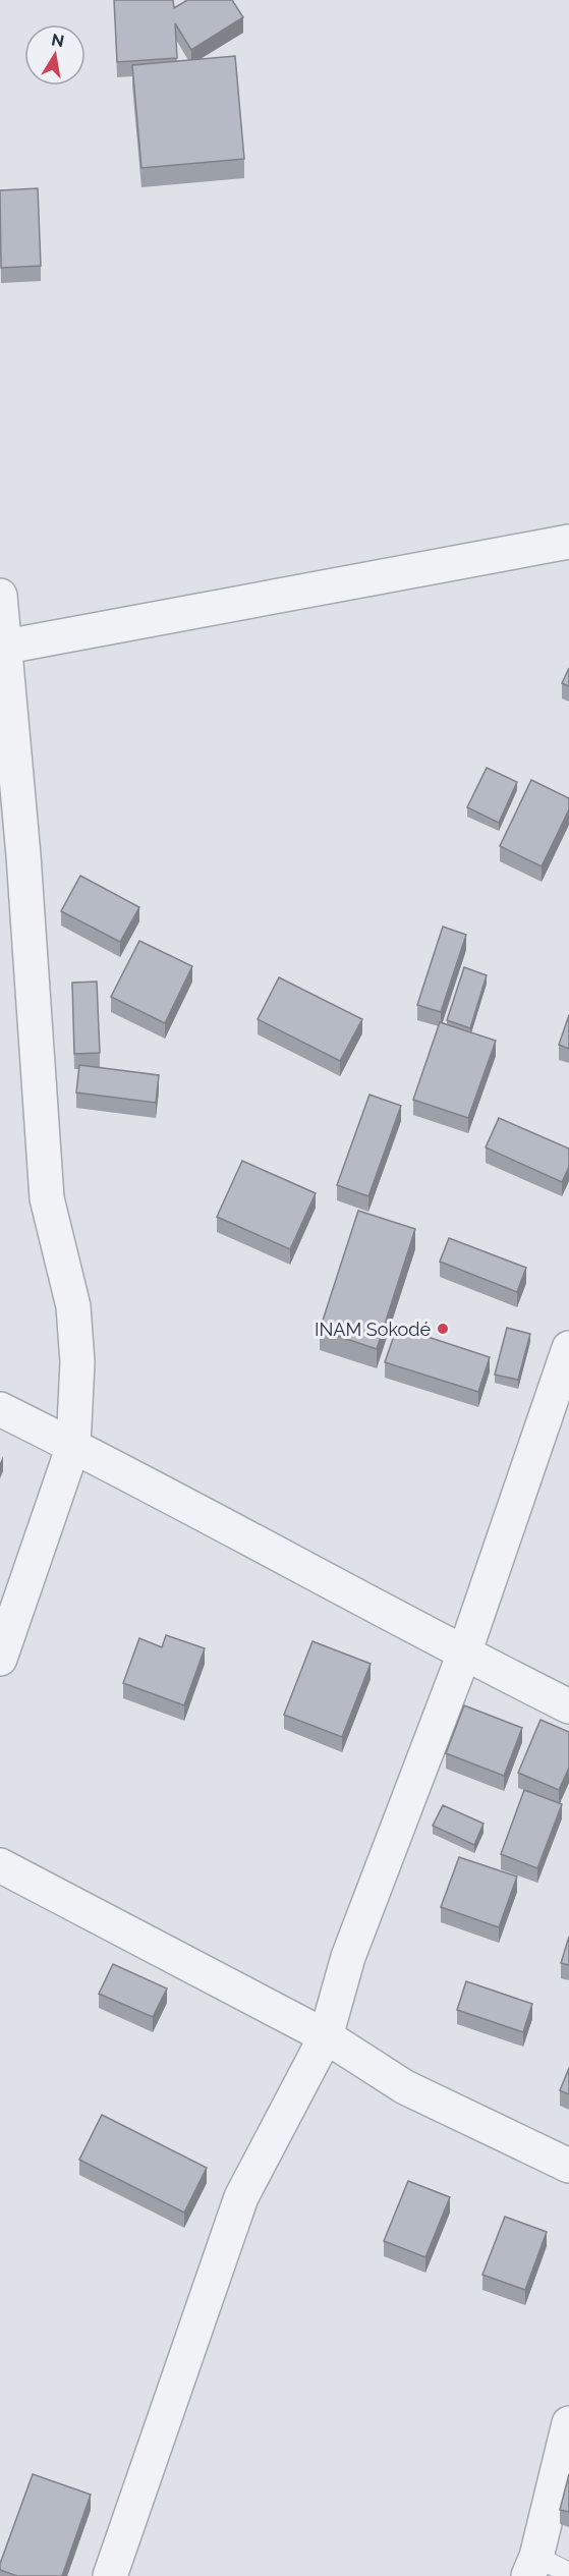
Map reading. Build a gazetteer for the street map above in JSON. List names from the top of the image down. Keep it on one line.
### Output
{"places":["INAM Sokodé"],"north":"top"}
